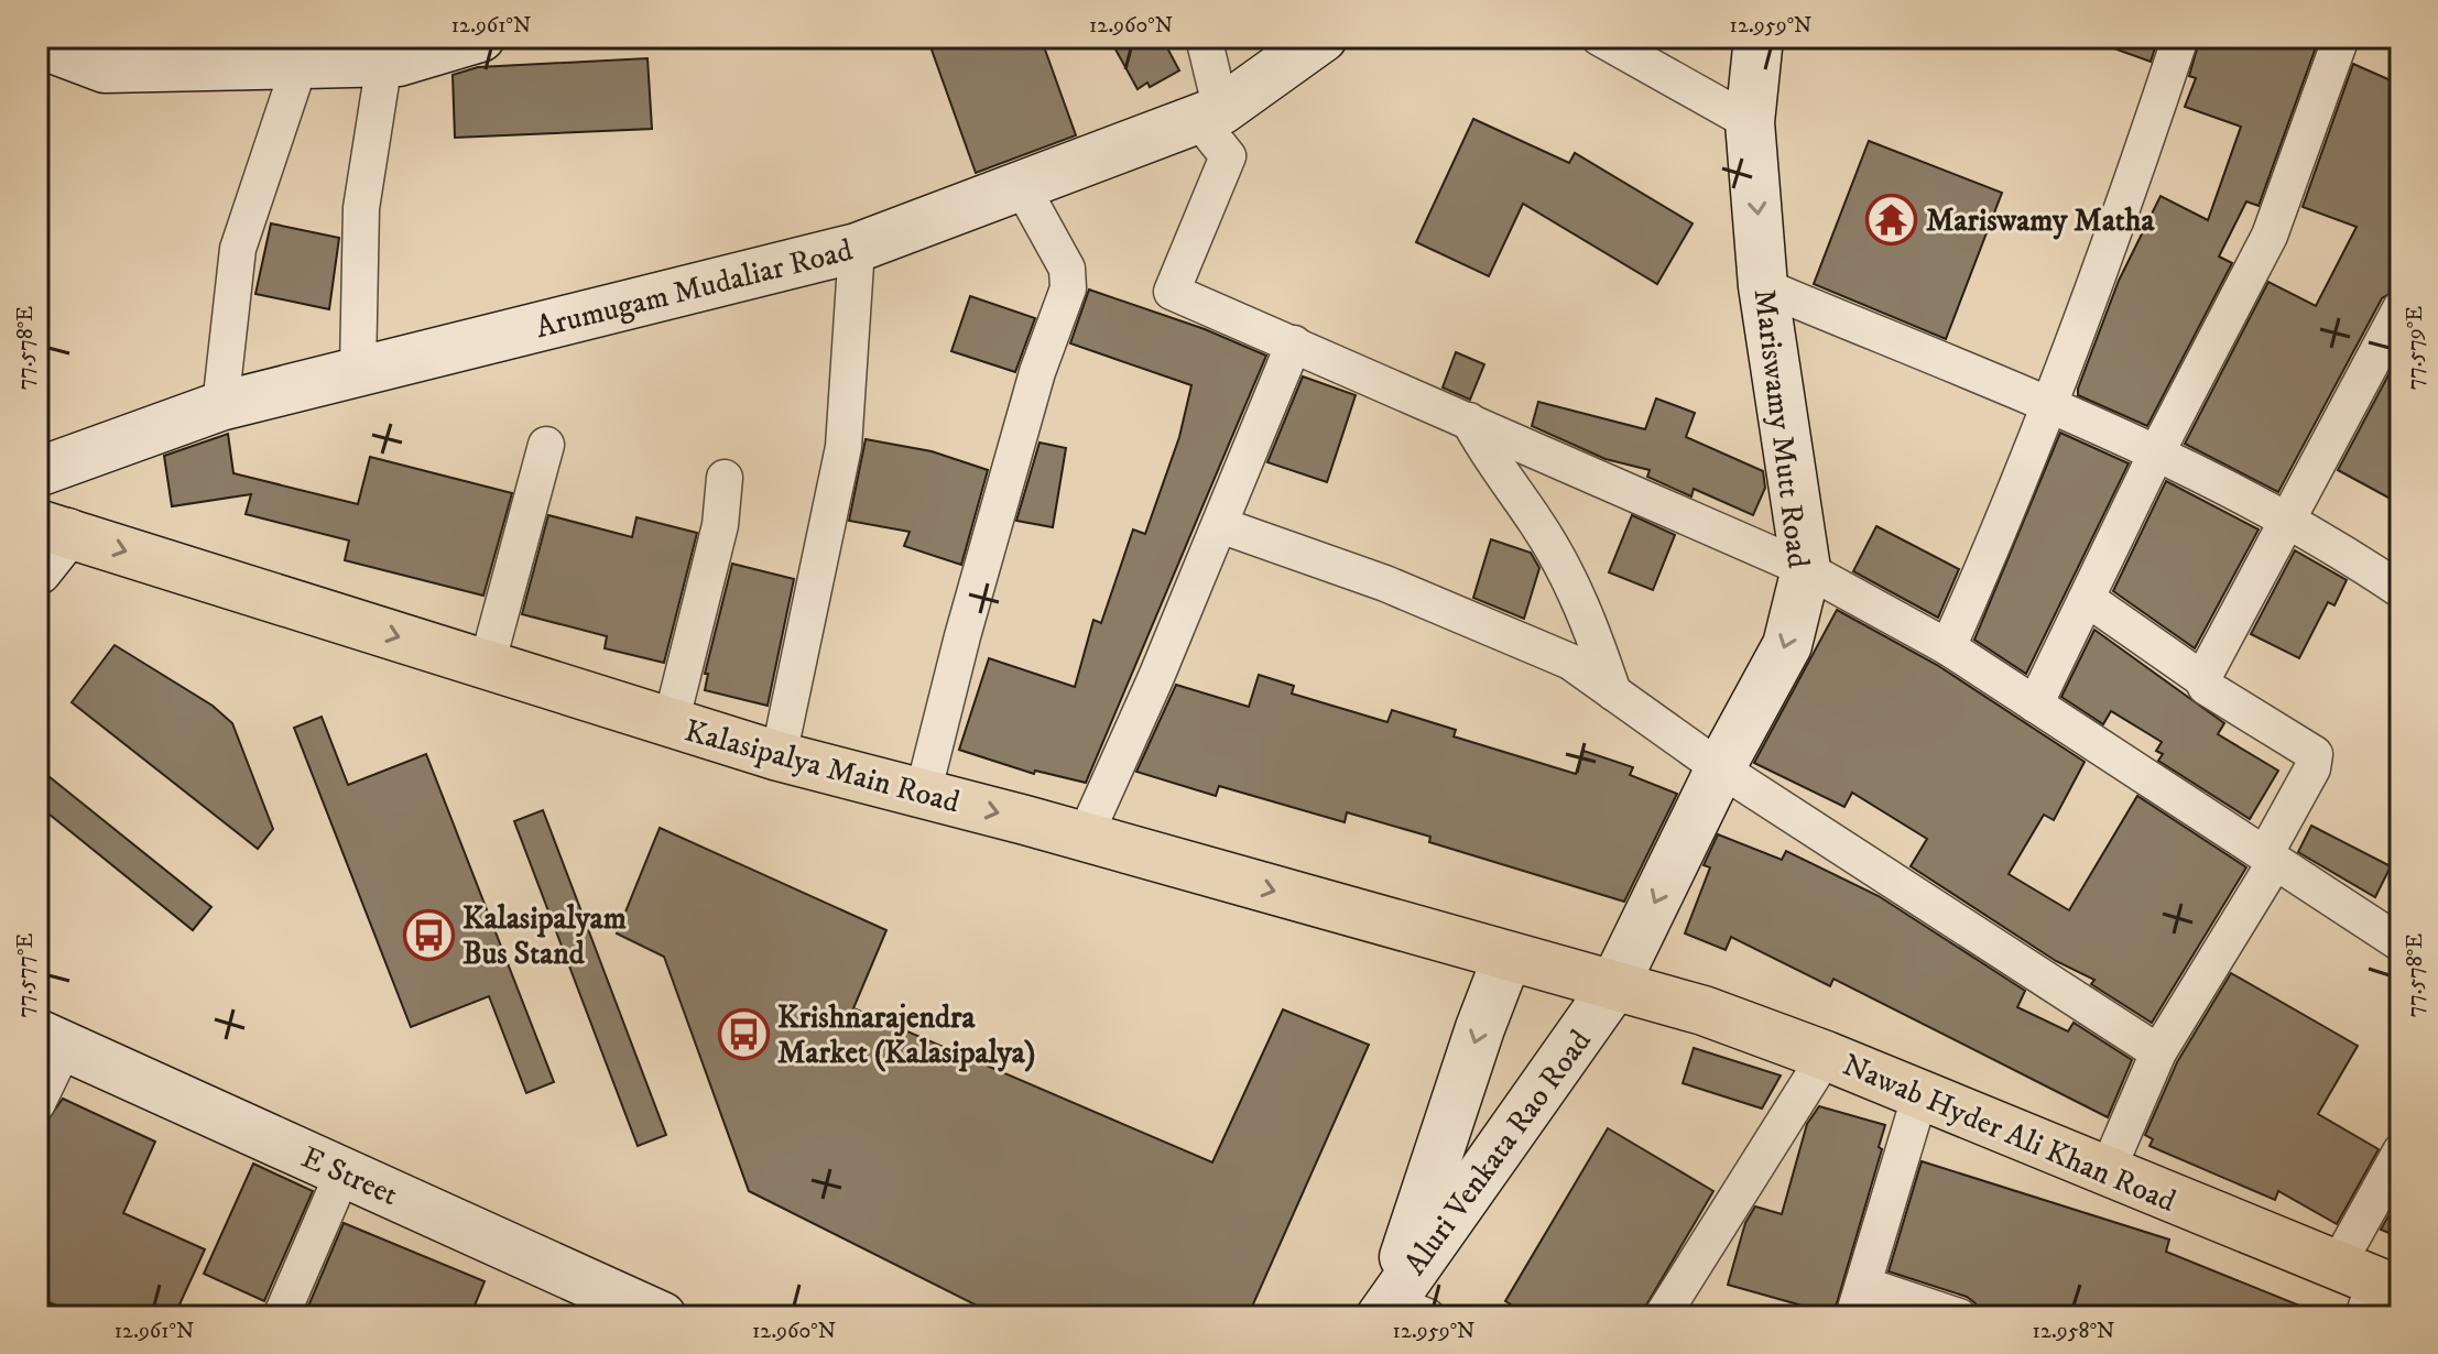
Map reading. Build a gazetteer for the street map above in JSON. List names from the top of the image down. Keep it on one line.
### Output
{"streets":{"main road":["Kalasipalya Main Road","Nawab Hyder Ali Khan Road"],"street":["Arumugam Mudaliar Road","Mariswamy Mutt Road","Aluri Venkata Rao Road","E Street"]},"crossings":[["Mariswamy Mutt Road","Kalasipalya Main Road"],["Mariswamy Mutt Road","Nawab Hyder Ali Khan Road"],["Mariswamy Mutt Road","Aluri Venkata Rao Road"],["Kalasipalya Main Road","Nawab Hyder Ali Khan Road"],["Kalasipalya Main Road","Aluri Venkata Rao Road"],["Nawab Hyder Ali Khan Road","Aluri Venkata Rao Road"]],"one_way":["Kalasipalya Main Road"],"places":{"temple":["Mariswamy Matha"],"bus stop":["Kalasipalyam Bus Stand","Krishnarajendra Market (Kalasipalya)"]},"coordinates":["12.961°N","12.960°N","12.959°N","77.579°E","77.578°E","77.577°E","12.958°N"]}
